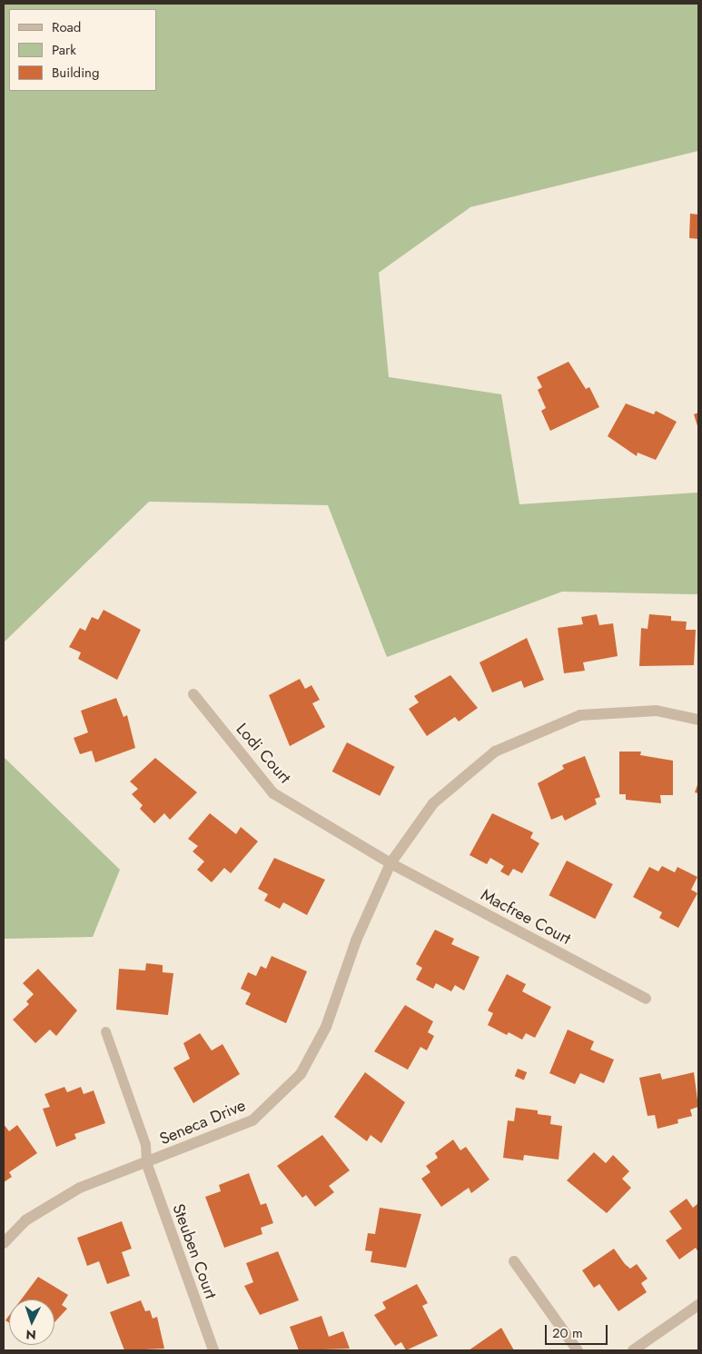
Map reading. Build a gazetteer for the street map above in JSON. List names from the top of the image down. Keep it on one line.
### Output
{"streets":{"street":["Lodi Court","Macfree Court","Seneca Drive","Steuben Court"]},"crossings":[["Lodi Court","Macfree Court"],["Lodi Court","Seneca Drive"],["Macfree Court","Seneca Drive"],["Seneca Drive","Steuben Court"]],"legend":["Road","Park","Building"],"scale_bar":"20 m","north":"bottom"}
